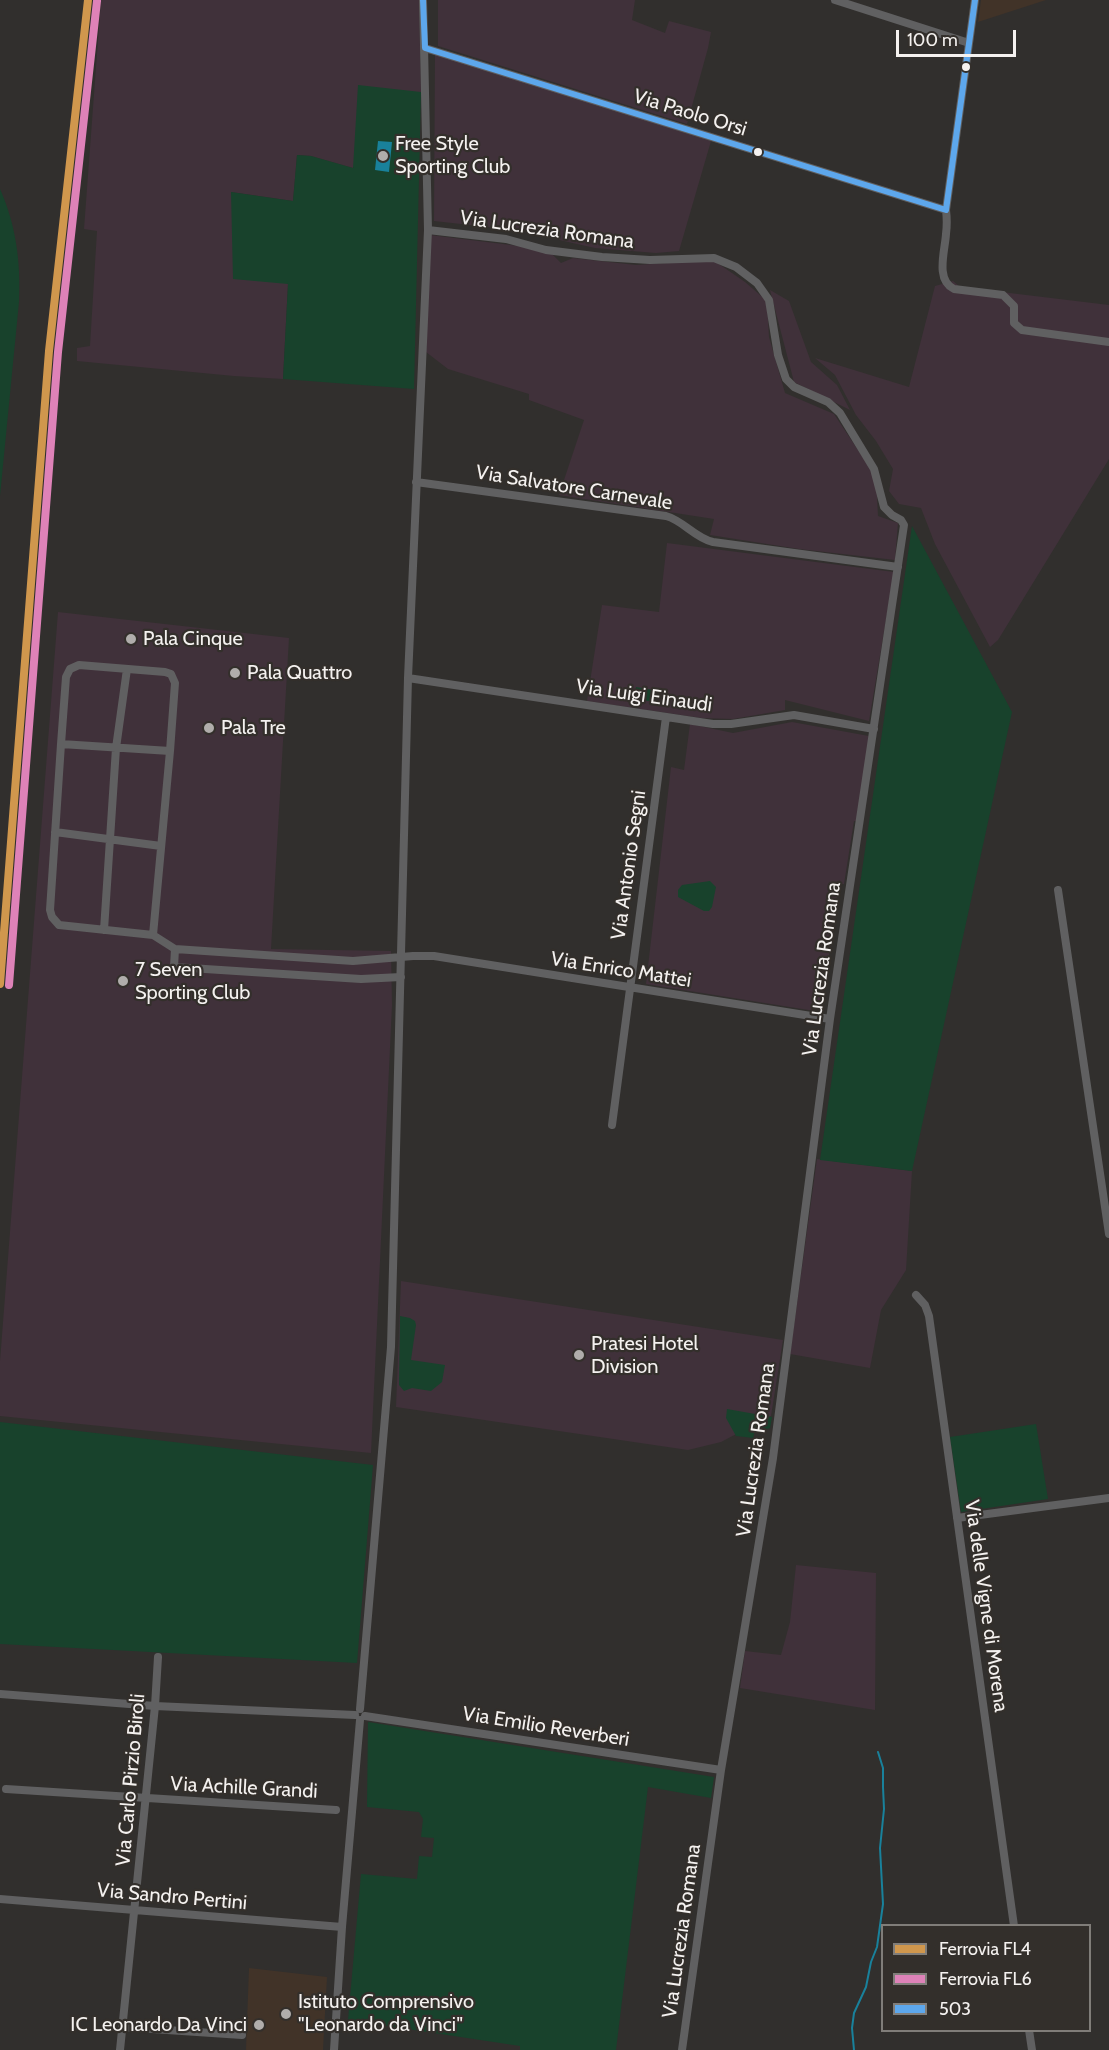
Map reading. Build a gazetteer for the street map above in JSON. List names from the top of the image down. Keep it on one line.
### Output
{"streets":{"street":["Via Paolo Orsi","Via Lucrezia Romana","Via Salvatore Carnevale","Via Luigi Einaudi","Via Antonio Segni","Via Enrico Mattei","Via delle Vigne di Morena","Via Emilio Reverberi","Via Carlo Pirzio Biroli","Via Achille Grandi","Via Sandro Pertini"]},"crossings":[["Via Lucrezia Romana","Via Salvatore Carnevale"],["Via Lucrezia Romana","Via Luigi Einaudi"],["Via Lucrezia Romana","Via Enrico Mattei"],["Via Lucrezia Romana","Via Emilio Reverberi"],["Via Luigi Einaudi","Via Antonio Segni"],["Via Antonio Segni","Via Enrico Mattei"],["Via Emilio Reverberi","Via Carlo Pirzio Biroli"],["Via Carlo Pirzio Biroli","Via Achille Grandi"],["Via Carlo Pirzio Biroli","Via Sandro Pertini"]],"places":["Free Style Sporting Club","Pala Cinque","Pala Quattro","Pala Tre","7 Seven Sporting Club","Pratesi Hotel Division","Istituto Comprensivo \"Leonardo da Vinci\"","IC Leonardo Da Vinci"],"lines":["rail line FL4","transit line 503","rail line FL6"],"legend":["Ferrovia FL4","Ferrovia FL6","503"],"scale_bar":"100 m"}
